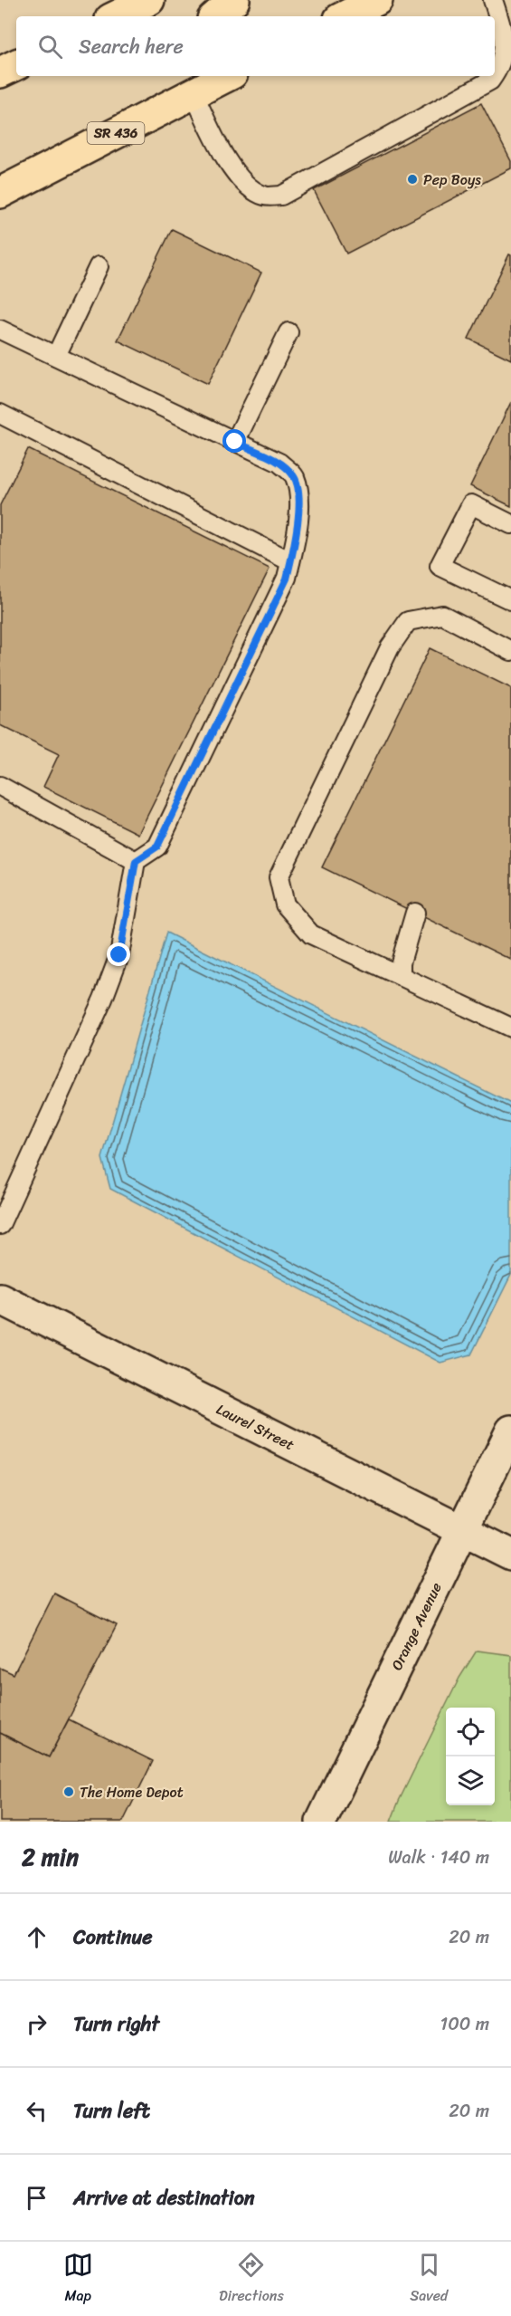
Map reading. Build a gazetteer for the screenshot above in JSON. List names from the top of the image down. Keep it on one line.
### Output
{"streets":{"main road":["SR 436"],"street":["Laurel Street","Orange Avenue"]},"crossings":[["Laurel Street","Orange Avenue"]],"places":["Pep Boys","The Home Depot"],"page":{"search":"Search here","heading":["2 min","Walk · 140 m"],"list":[["Continue","20 m"],["Turn right","100 m"],["Turn left","20 m"],"Arrive at destination"],"nav":["Map","Directions","Saved"]}}
